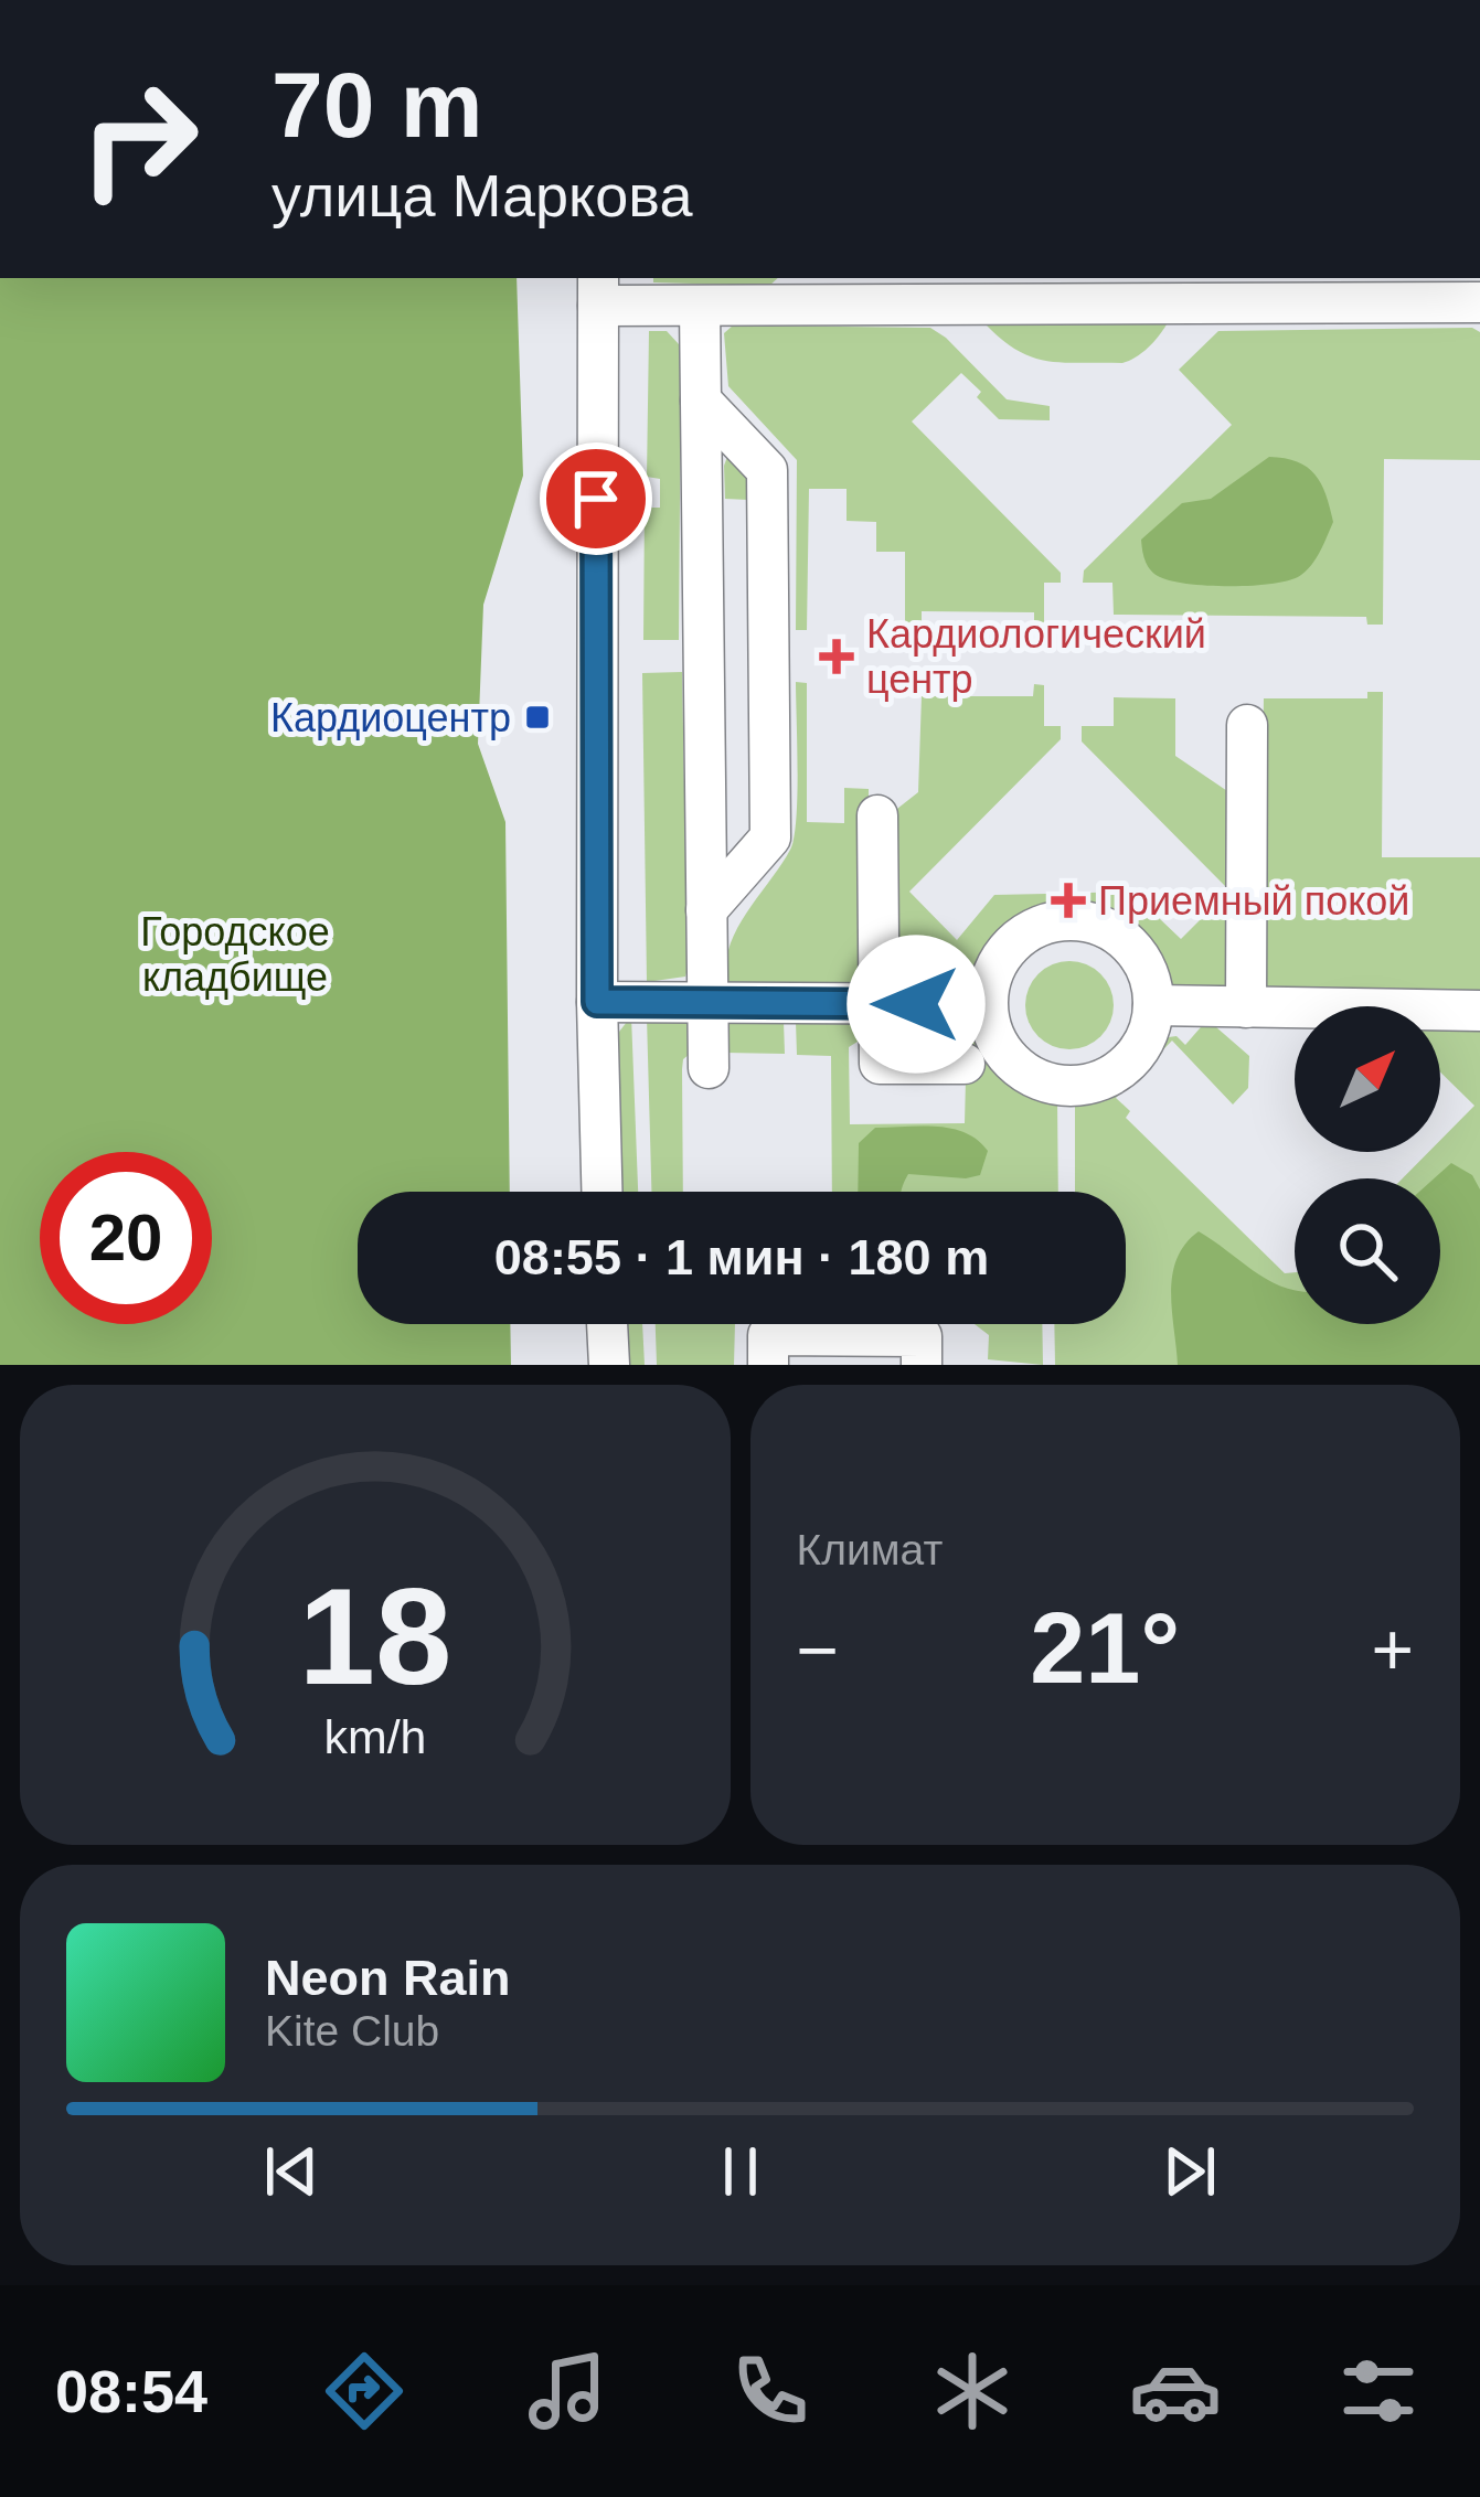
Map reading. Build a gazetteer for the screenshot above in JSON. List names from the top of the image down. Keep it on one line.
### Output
{"parks":["Городское кладбище"],"places":{"health":["Кардиологический центр","Приемный покой"],"transit":["Кардиоцентр"]},"north":"top right","page":{"turn":["70 m","улица Маркова"],"limit":"20","trip":"08:55 · 1 мин · 180 m","tile":"Климат","heat":["−","21°","+"],"song":["Neon Rain","Kite Club"],"tabs":"08:54","gauge":["18","km/h"]}}
